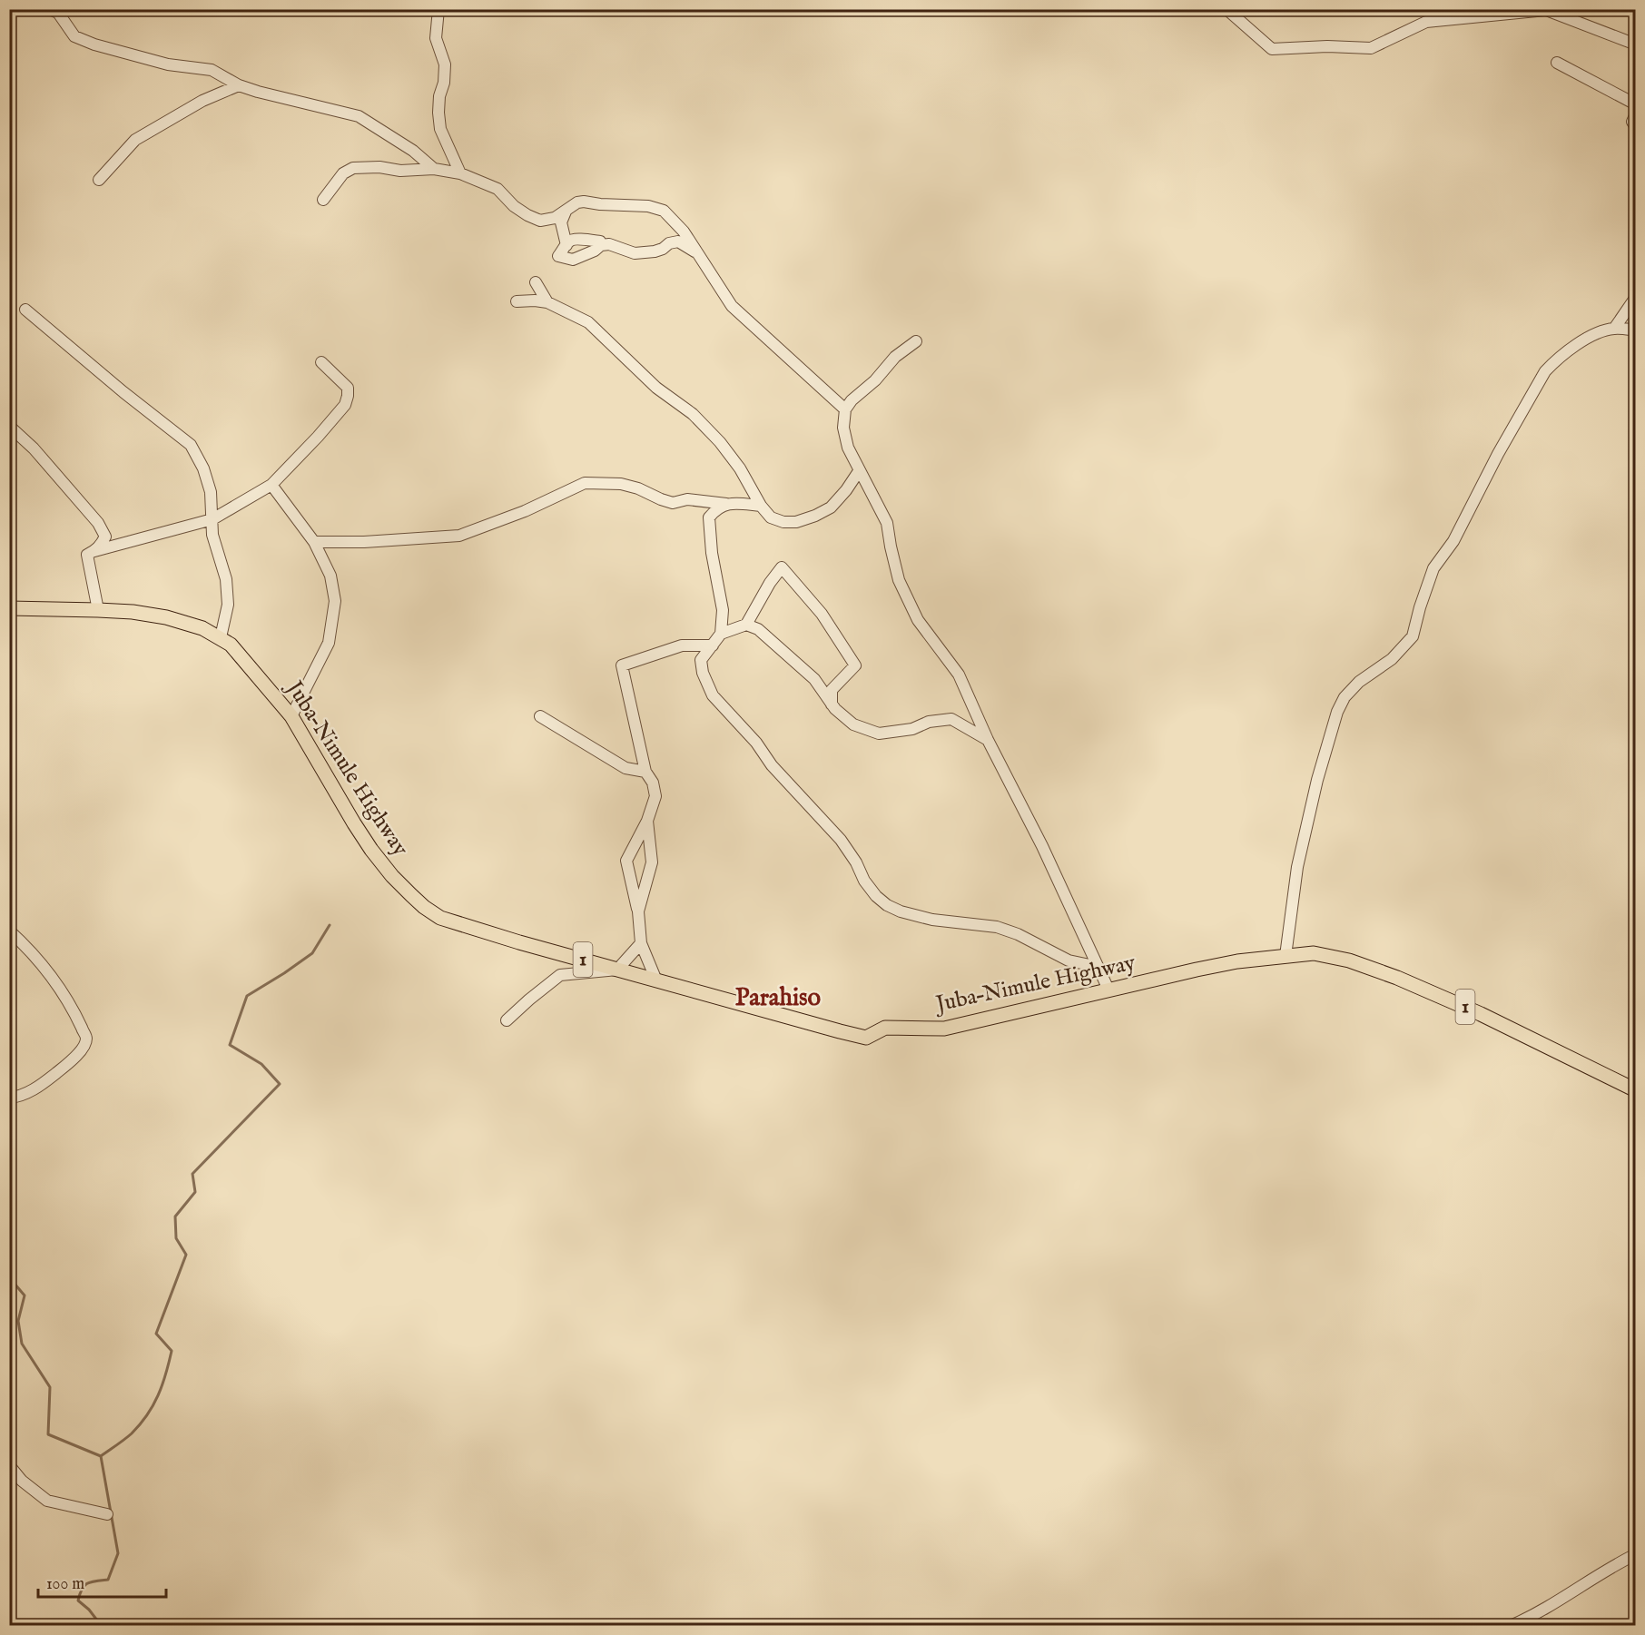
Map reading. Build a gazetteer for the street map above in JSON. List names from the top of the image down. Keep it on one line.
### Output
{"streets":{"main road":["Juba–Nimule Highway","1"]},"crossings":[["Juba–Nimule Highway","1"]],"districts":["Parahiso"],"scale_bar":"100 m"}
